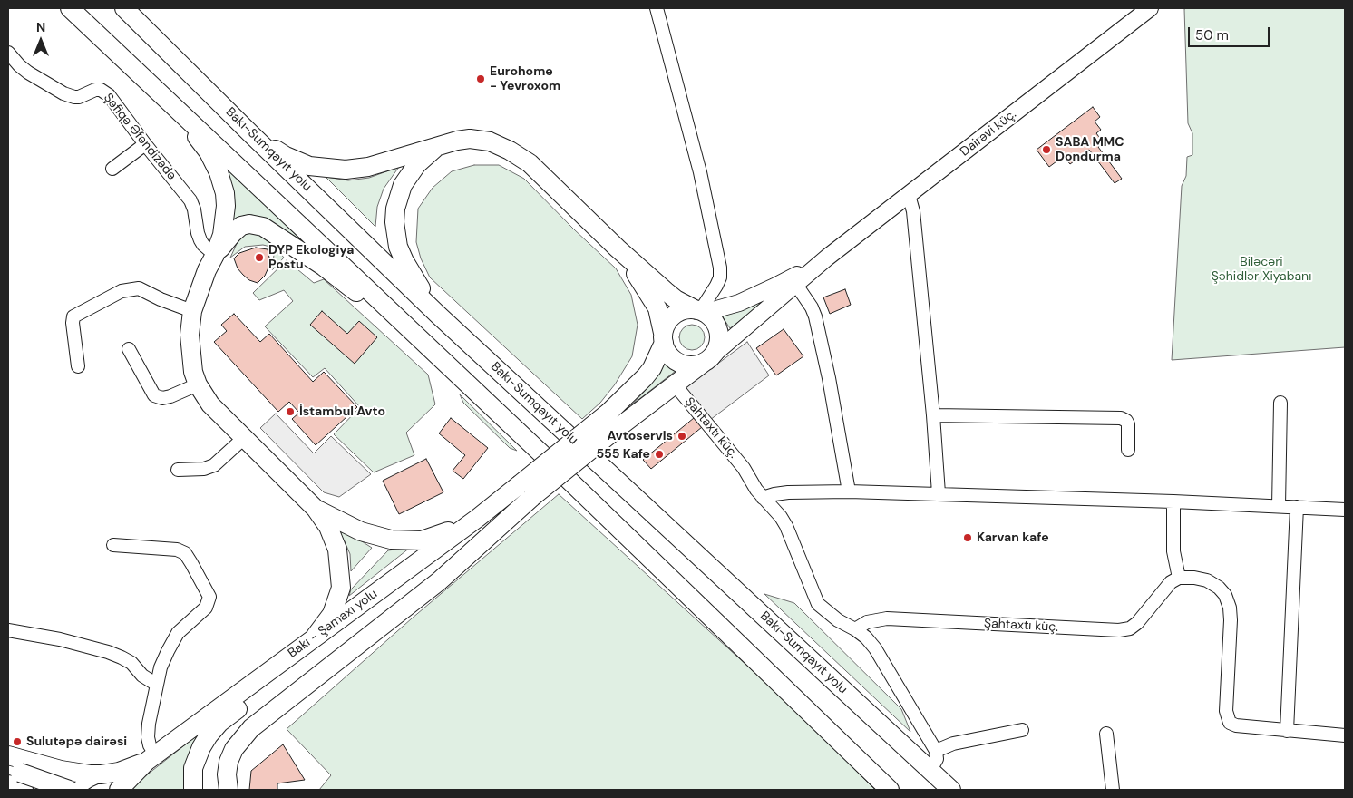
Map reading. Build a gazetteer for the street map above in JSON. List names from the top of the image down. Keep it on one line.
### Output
{"streets":{"highway":["Bakı-Sumqayıt yolu","Bakı - Şamaxı yolu"],"main road":["Dairəvi küç."],"street":["Şəfiqə Əfəndizadə","Şahtaxtı küç."]},"crossings":[["Dairəvi küç.","Bakı - Şamaxı yolu"]],"parks":["Biləcəri Şəhidlər Xiyabanı"],"places":["Eurohome - Yevroxom","SABA MMC Dondurma","DYP Ekologiya Postu","İstambul Avto","Avtoservis","555 Kafe","Karvan kafe","Sulutəpə dairəsi"],"scale_bar":"50 m","north":"top"}
